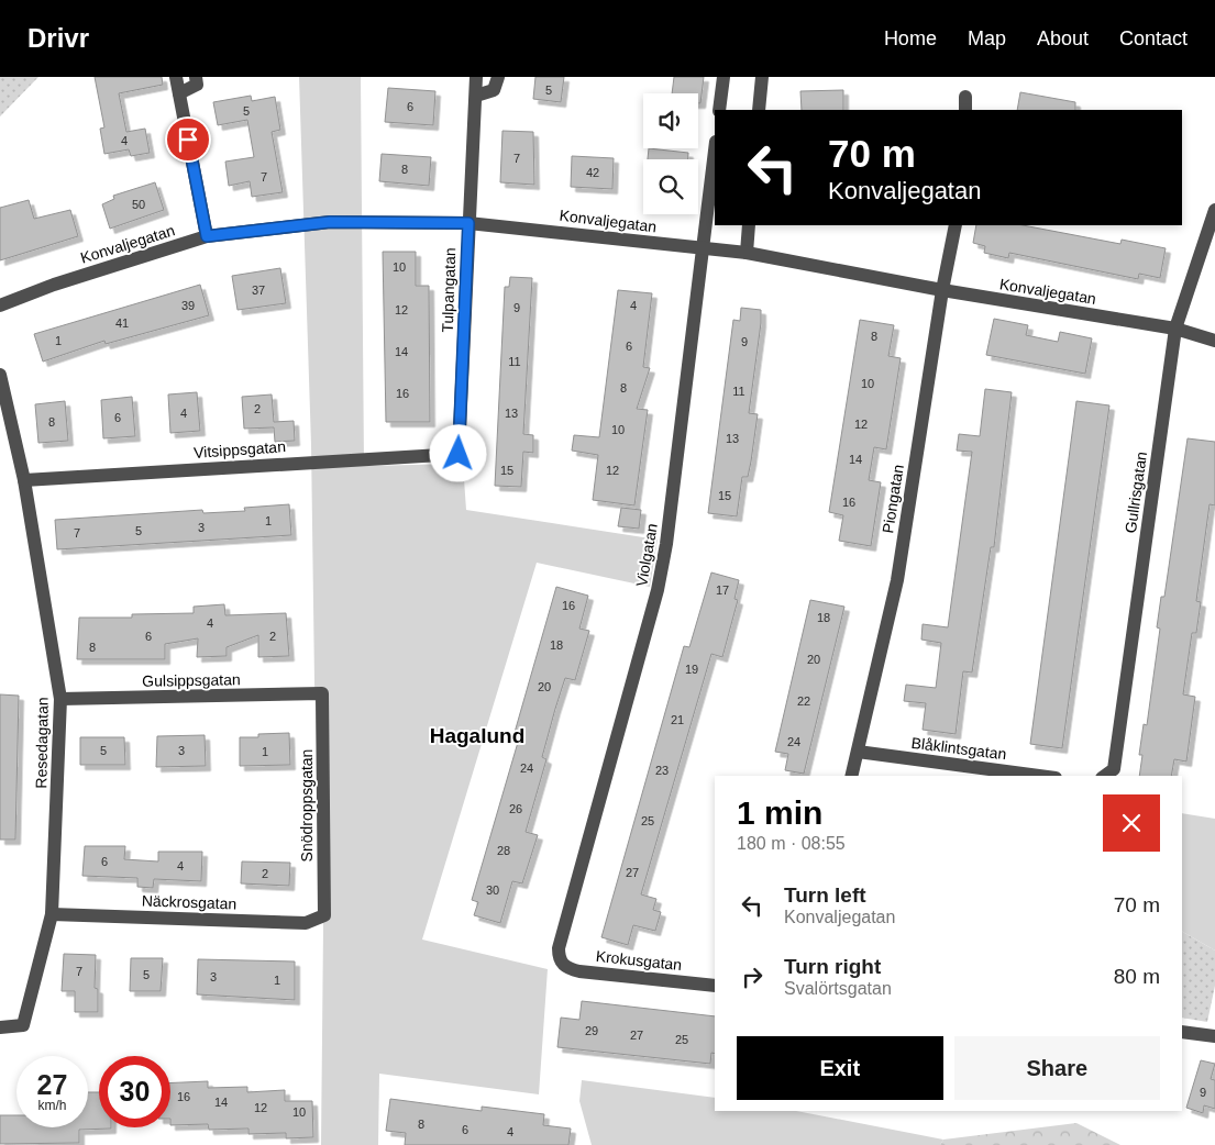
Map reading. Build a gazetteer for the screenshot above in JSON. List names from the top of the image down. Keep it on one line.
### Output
{"streets":{"street":["Konvaljegatan","Tulpangatan","Vitsippsgatan","Gullrisgatan","Piongatan","Violgatan","Gulsippsgatan","Resedagatan","Blåklintsgatan","Snödroppsgatan","Näckrosgatan","Krokusgatan"]},"crossings":[["Konvaljegatan","Tulpangatan"],["Konvaljegatan","Gullrisgatan"],["Konvaljegatan","Piongatan"],["Konvaljegatan","Violgatan"],["Tulpangatan","Vitsippsgatan"],["Vitsippsgatan","Resedagatan"],["Piongatan","Blåklintsgatan"],["Violgatan","Krokusgatan"],["Gulsippsgatan","Resedagatan"],["Gulsippsgatan","Snödroppsgatan"],["Resedagatan","Näckrosgatan"],["Snödroppsgatan","Näckrosgatan"]],"districts":["Hagalund"],"house_numbers":["5","6","5","4","7","8","42","7","50","10","37","39","4","9","12","41","8","1","9","6","14","11","10","8","11","16","2","4","13","6","8","12","10","13","14","15","12","15","16","1","3","5","7","17","16","18","4","6","2","18","8","20","19","20","22","21","24","5","3","1","24","23","26","25","28","6","4","27","2","30","7","5","3","1","29","27","25","9","16","14","12","10","8","6","4"],"page":{"header":"Drivr","nav":["Home","Map","About","Contact"],"turn":["70 m","Konvaljegatan"],"heading":["1 min","180 m · 08:55"],"list":[{"name":"Turn left","note":"Konvaljegatan","value":"70 m"},{"name":"Turn right","note":"Svalörtsgatan","value":"80 m"}],"buttons":["Exit","Share"],"speed":"27 km/h","limit":"30"}}
